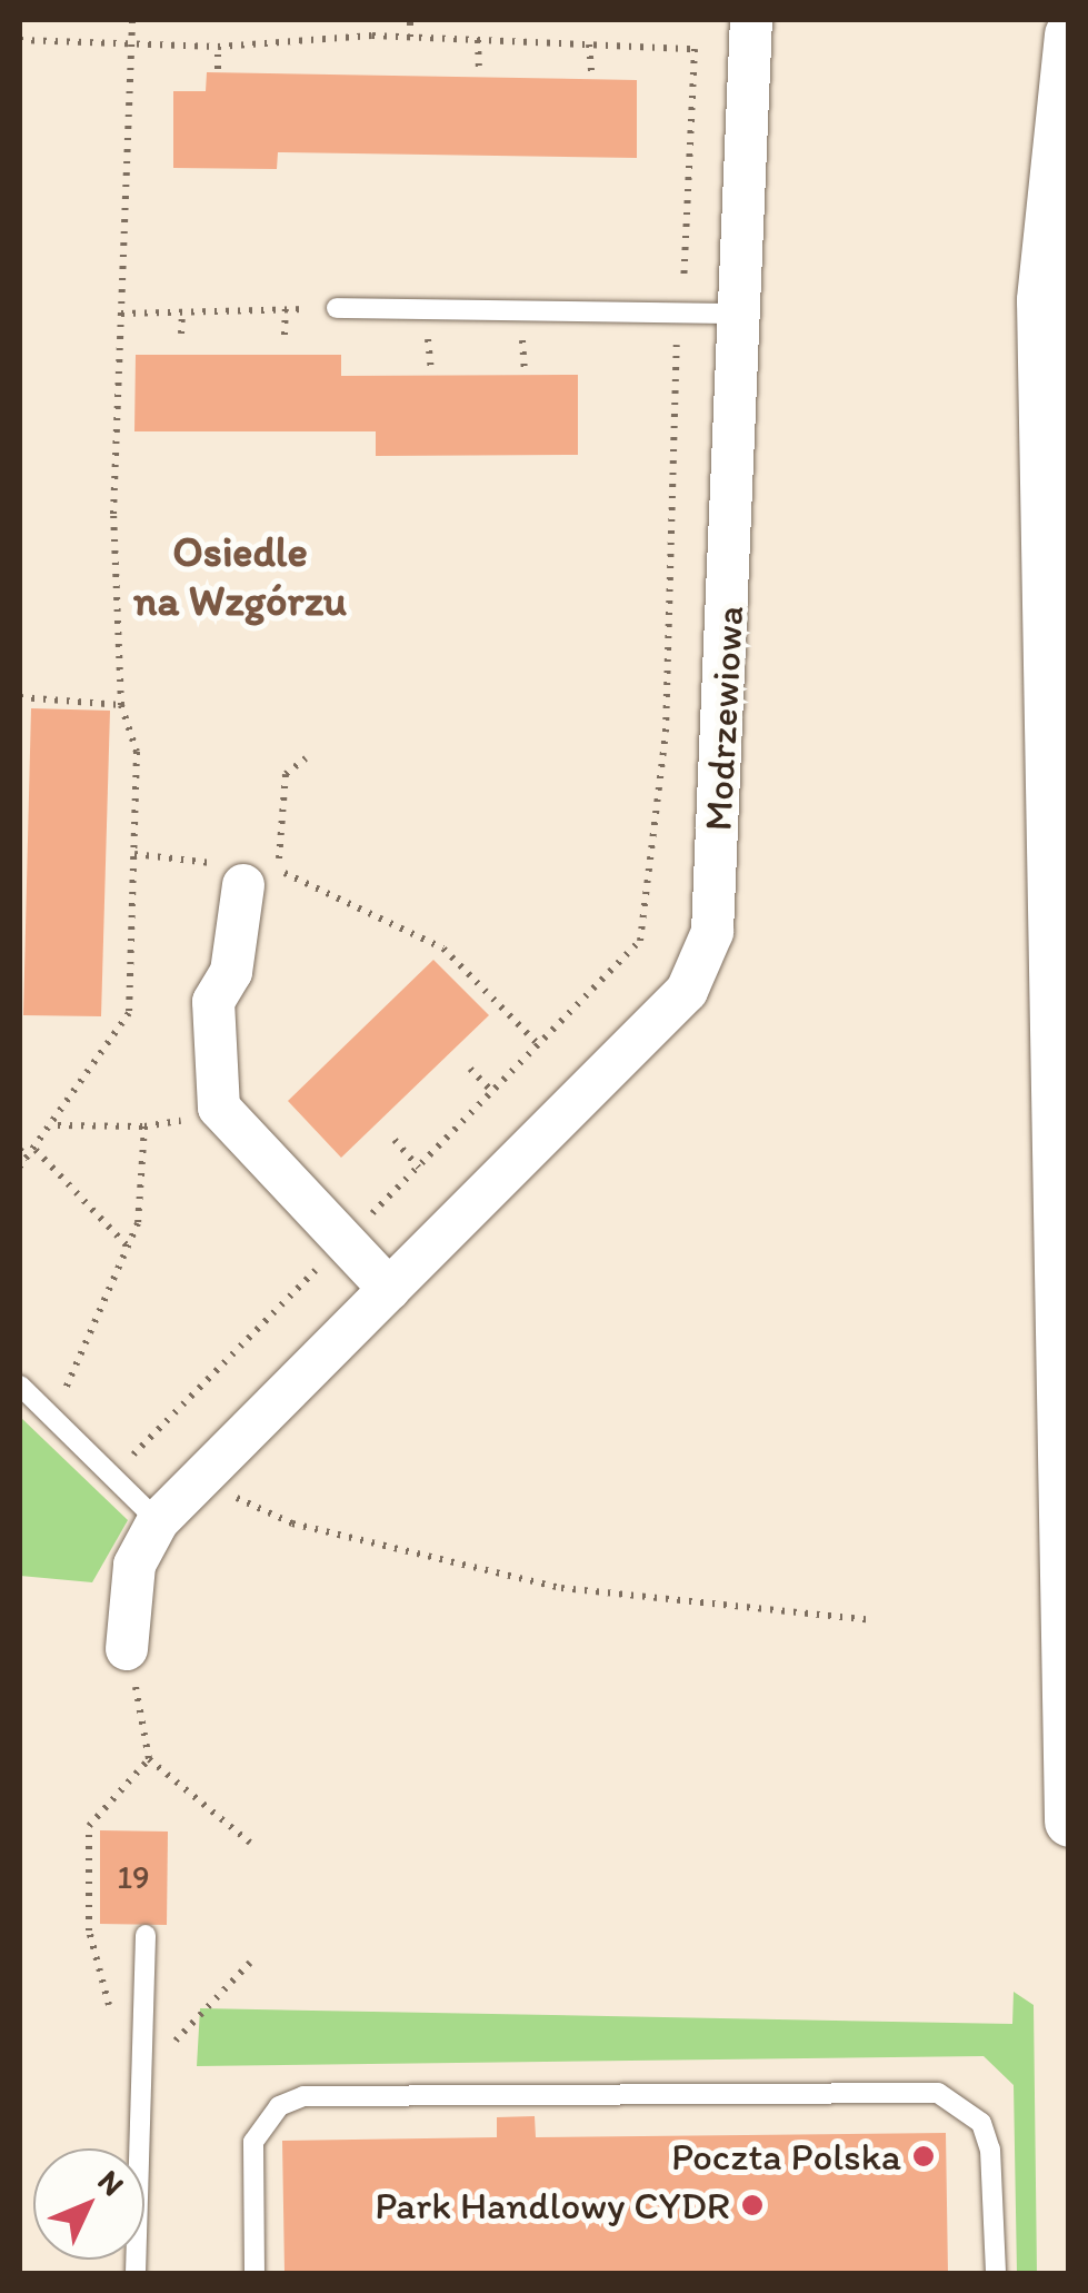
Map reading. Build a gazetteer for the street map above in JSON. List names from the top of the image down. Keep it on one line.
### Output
{"streets":{"street":["Modrzewiowa"]},"districts":["Osiedle na Wzgórzu"],"places":["Poczta Polska","Park Handlowy CYDR"],"house_numbers":["19"],"north":"top right"}
